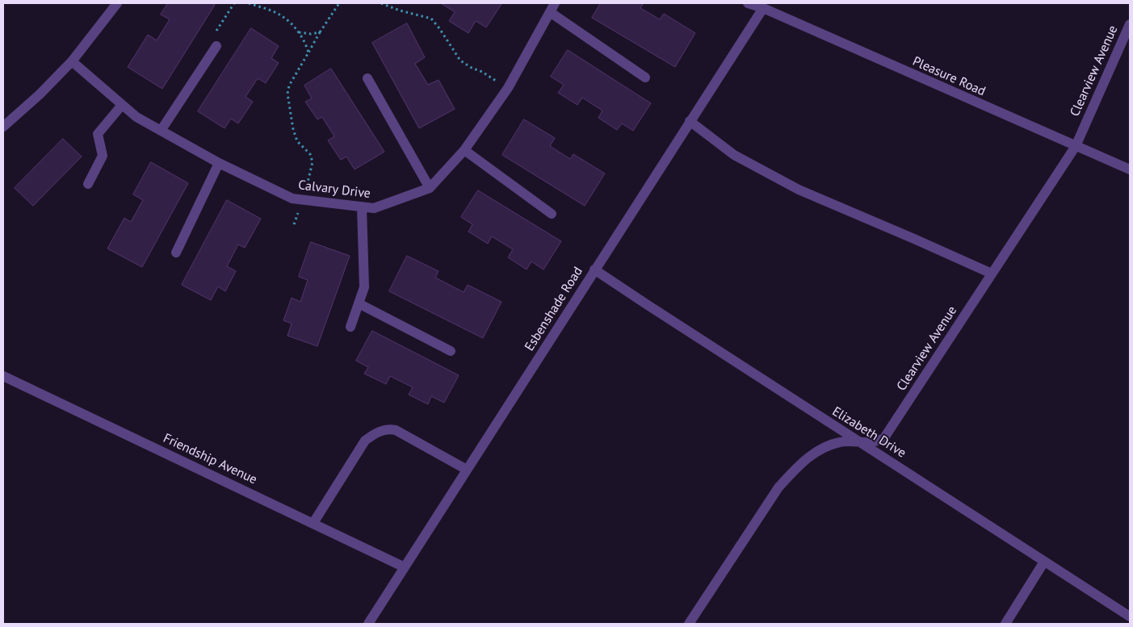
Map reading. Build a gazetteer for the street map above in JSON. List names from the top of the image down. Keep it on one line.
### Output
{"streets":{"street":["Clearview Avenue","Pleasure Road","Calvary Drive","Esbenshade Road","Elizabeth Drive","Friendship Avenue"]},"crossings":[["Clearview Avenue","Pleasure Road"],["Clearview Avenue","Elizabeth Drive"],["Pleasure Road","Esbenshade Road"],["Esbenshade Road","Elizabeth Drive"],["Esbenshade Road","Friendship Avenue"]]}
